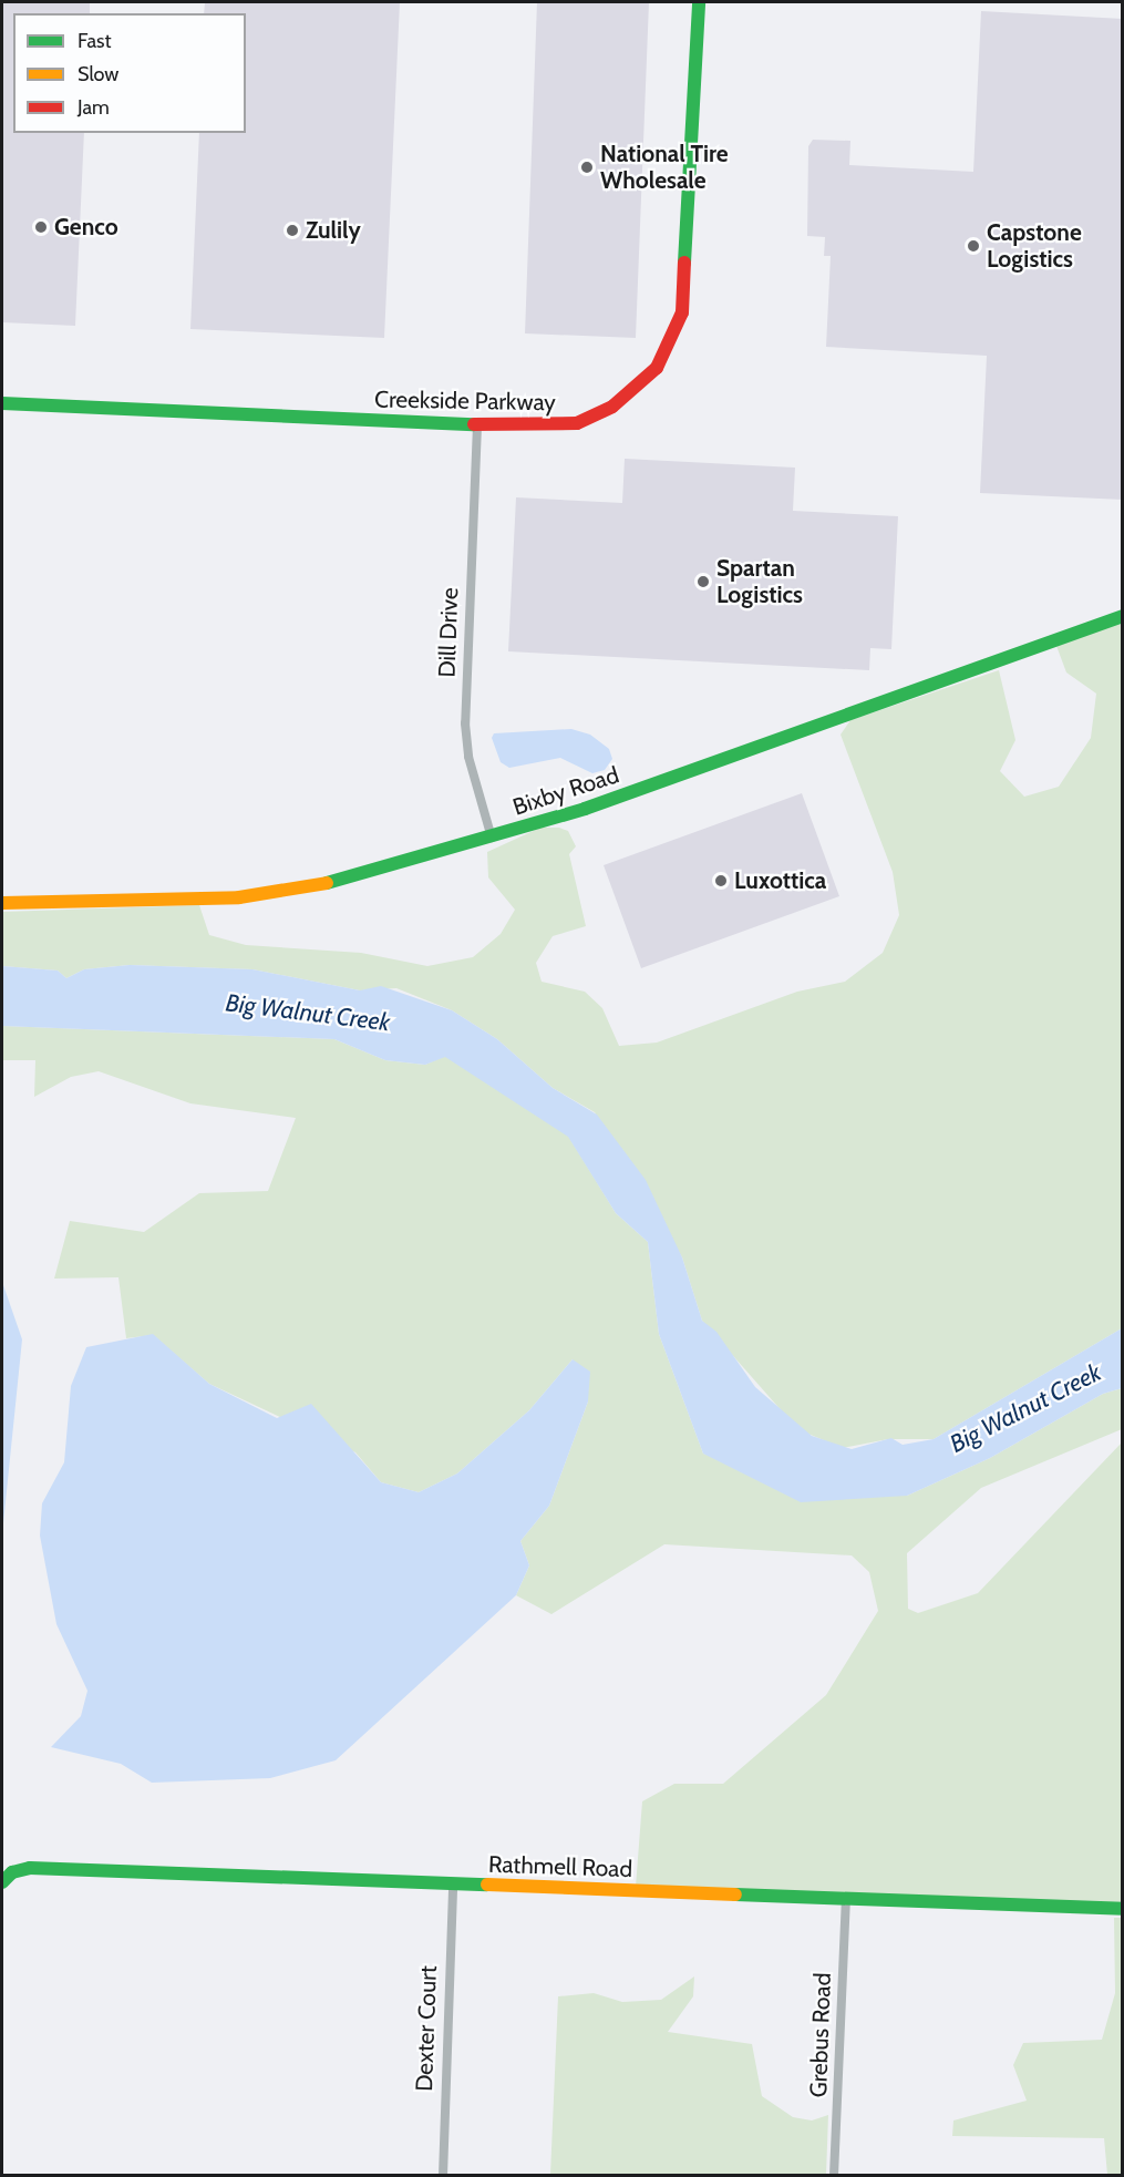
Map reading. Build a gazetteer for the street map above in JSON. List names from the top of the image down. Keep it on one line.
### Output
{"streets":{"street":["Creekside Parkway","Dill Drive","Bixby Road","Rathmell Road","Dexter Court","Grebus Road"]},"crossings":[["Creekside Parkway","Dill Drive"],["Dill Drive","Bixby Road"],["Rathmell Road","Dexter Court"],["Rathmell Road","Grebus Road"]],"water":["Big Walnut Creek"],"places":["National Tire Wholesale","Genco","Zulily","Capstone Logistics","Spartan Logistics","Luxottica"],"legend":["Fast","Slow","Jam"]}
